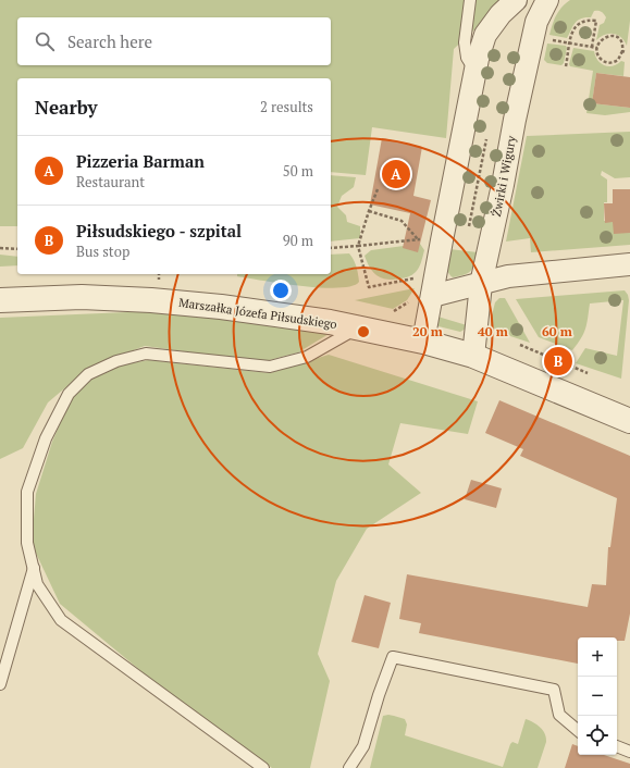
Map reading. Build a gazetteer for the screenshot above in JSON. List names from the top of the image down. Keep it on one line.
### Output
{"streets":{"street":["Żwirki i Wigury","Marszałka Józefa Piłsudskiego"]},"crossings":[["Żwirki i Wigury","Marszałka Józefa Piłsudskiego"]],"page":{"search":"Search here","heading":["Nearby","2 results"],"list":[{"mark":"A","name":"Pizzeria Barman","note":"Restaurant","value":"50 m"},{"mark":"B","name":"Piłsudskiego - szpital","note":"Bus stop","value":"90 m"}],"pins":["A","B"],"map_buttons":["+","−"]},"rings":["20 m","40 m","60 m"]}
